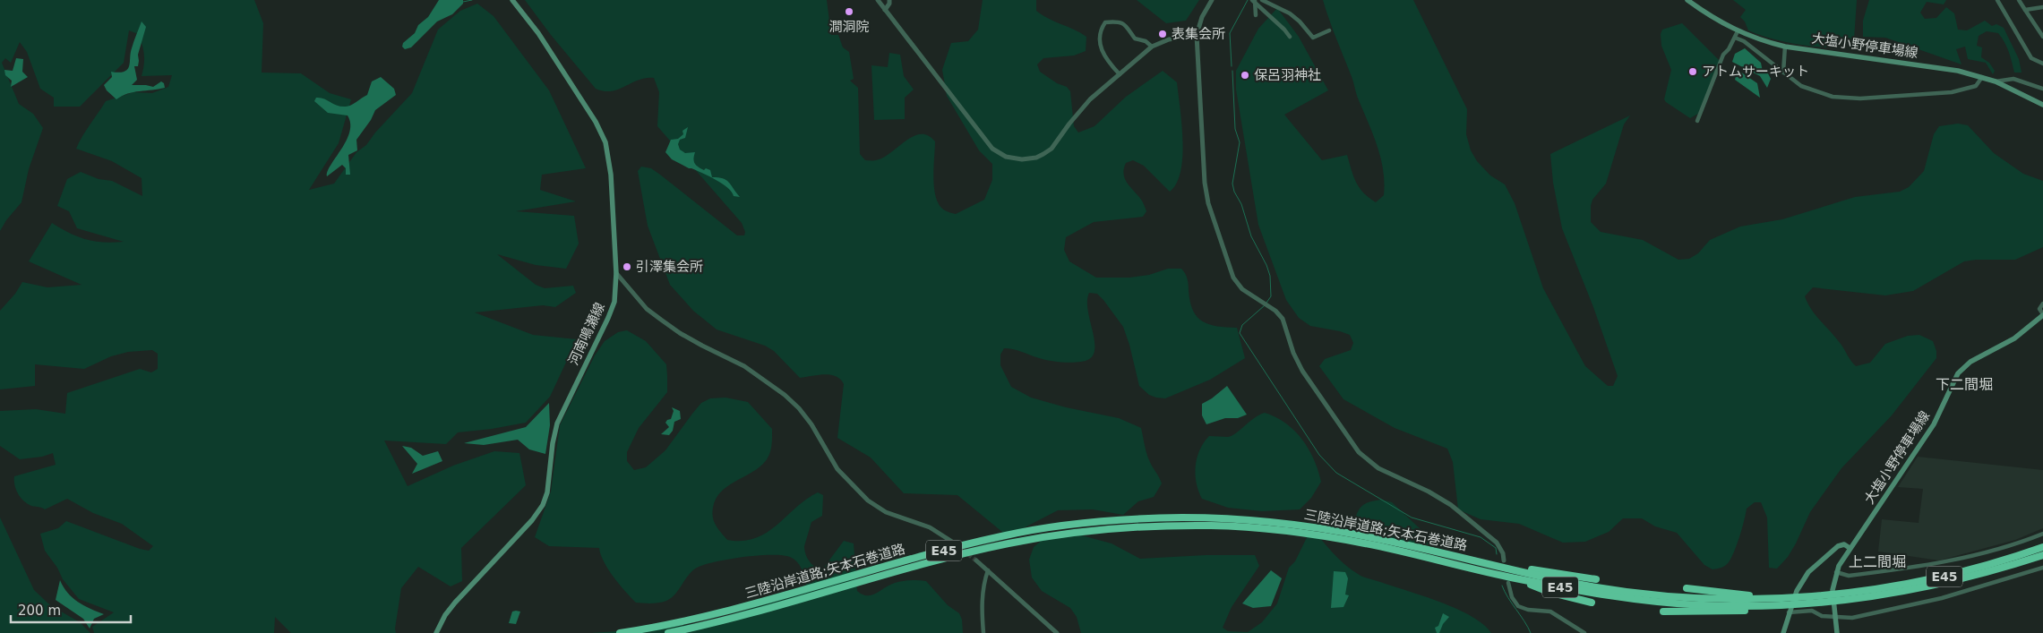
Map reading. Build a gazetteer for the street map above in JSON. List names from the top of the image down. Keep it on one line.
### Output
{"streets":{"highway":["三陸沿岸道路;矢本石巻道路","E45"],"main road":["大塩小野停車場線","河南鳴瀬線"]},"districts":["下二間堀","上二間堀"],"places":["澗洞院","表集会所","アトムサーキット","保呂羽神社","引澤集会所"],"scale_bar":"200 m"}
